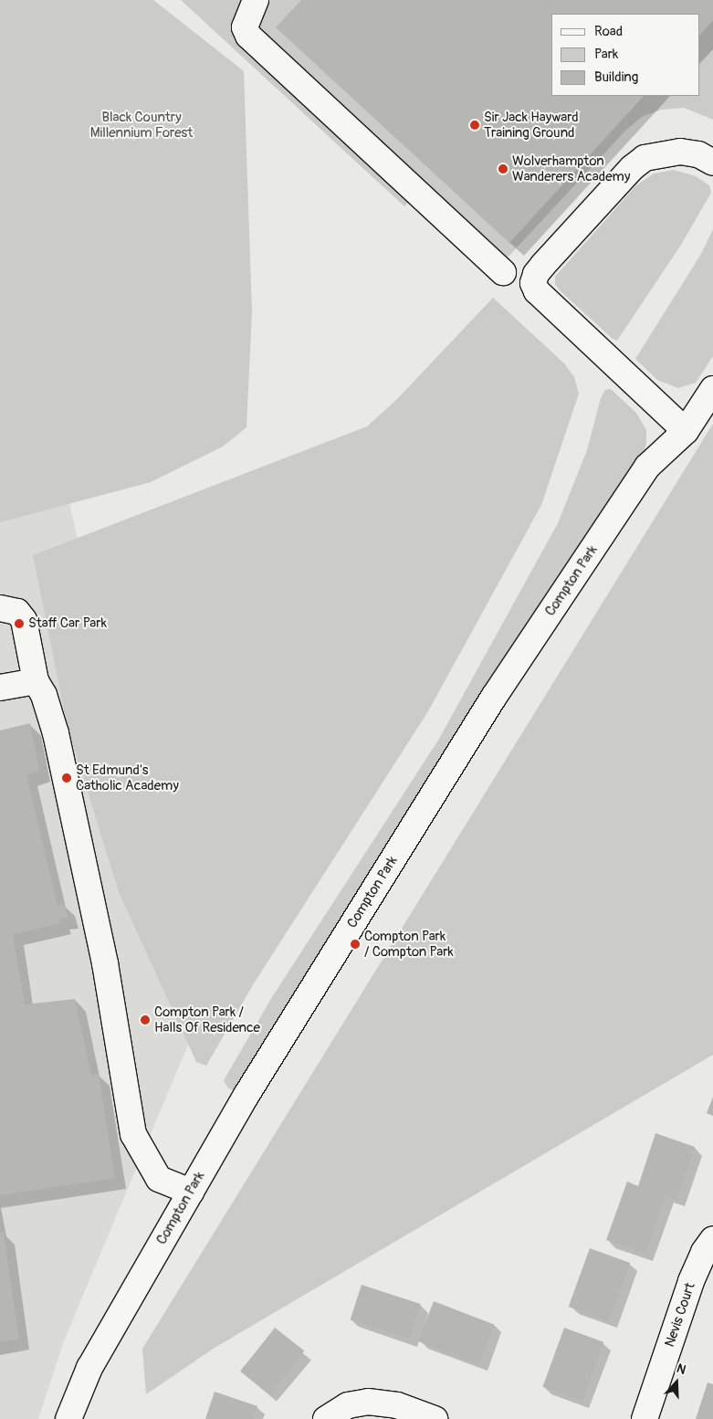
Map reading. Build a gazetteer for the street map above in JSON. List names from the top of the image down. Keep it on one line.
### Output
{"streets":{"street":["Compton Park","Nevis Court"]},"parks":["Black Country Millennium Forest"],"places":["Sir Jack Hayward Training Ground","Wolverhampton Wanderers Academy","Staff Car Park","St Edmund's Catholic Academy","Compton Park / Compton Park","Compton Park / Halls Of Residence"],"legend":["Road","Park","Building"],"north":"top"}
